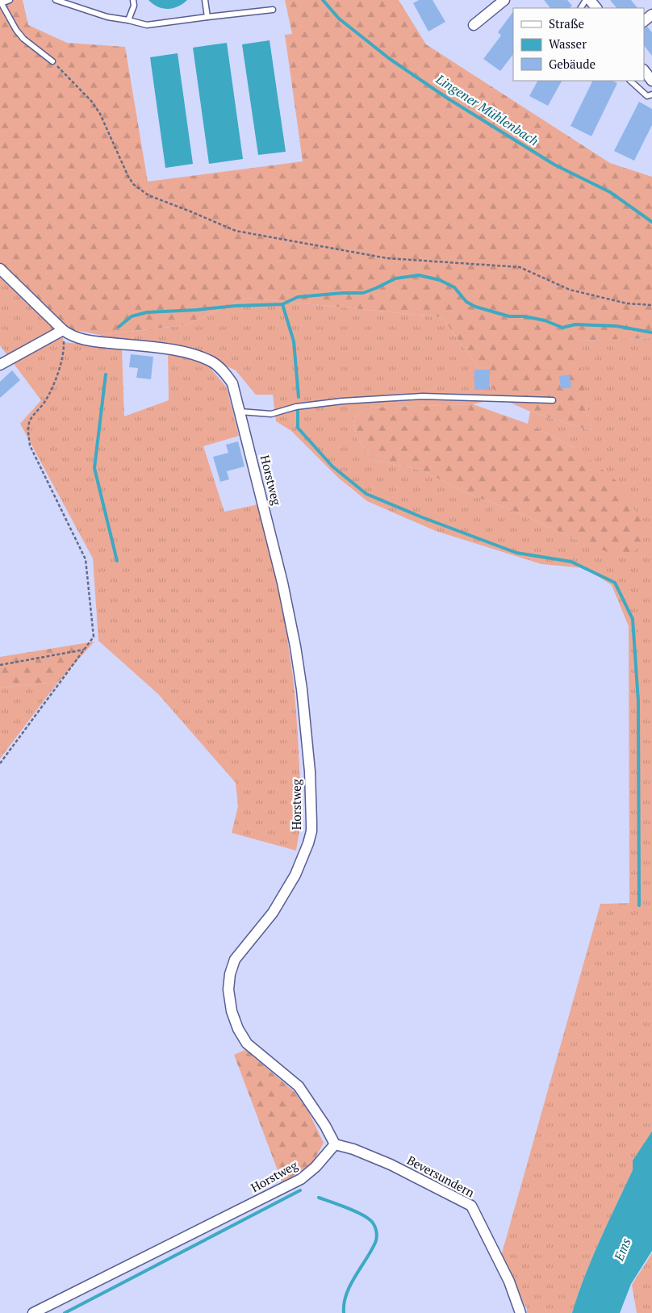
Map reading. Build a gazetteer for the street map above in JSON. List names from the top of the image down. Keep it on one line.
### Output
{"streets":{"street":["Horstweg","Beversundern"]},"crossings":[["Horstweg","Beversundern"]],"water":["Lingener Mühlenbach","Ems"],"legend":["Straße","Wasser","Gebäude"]}
